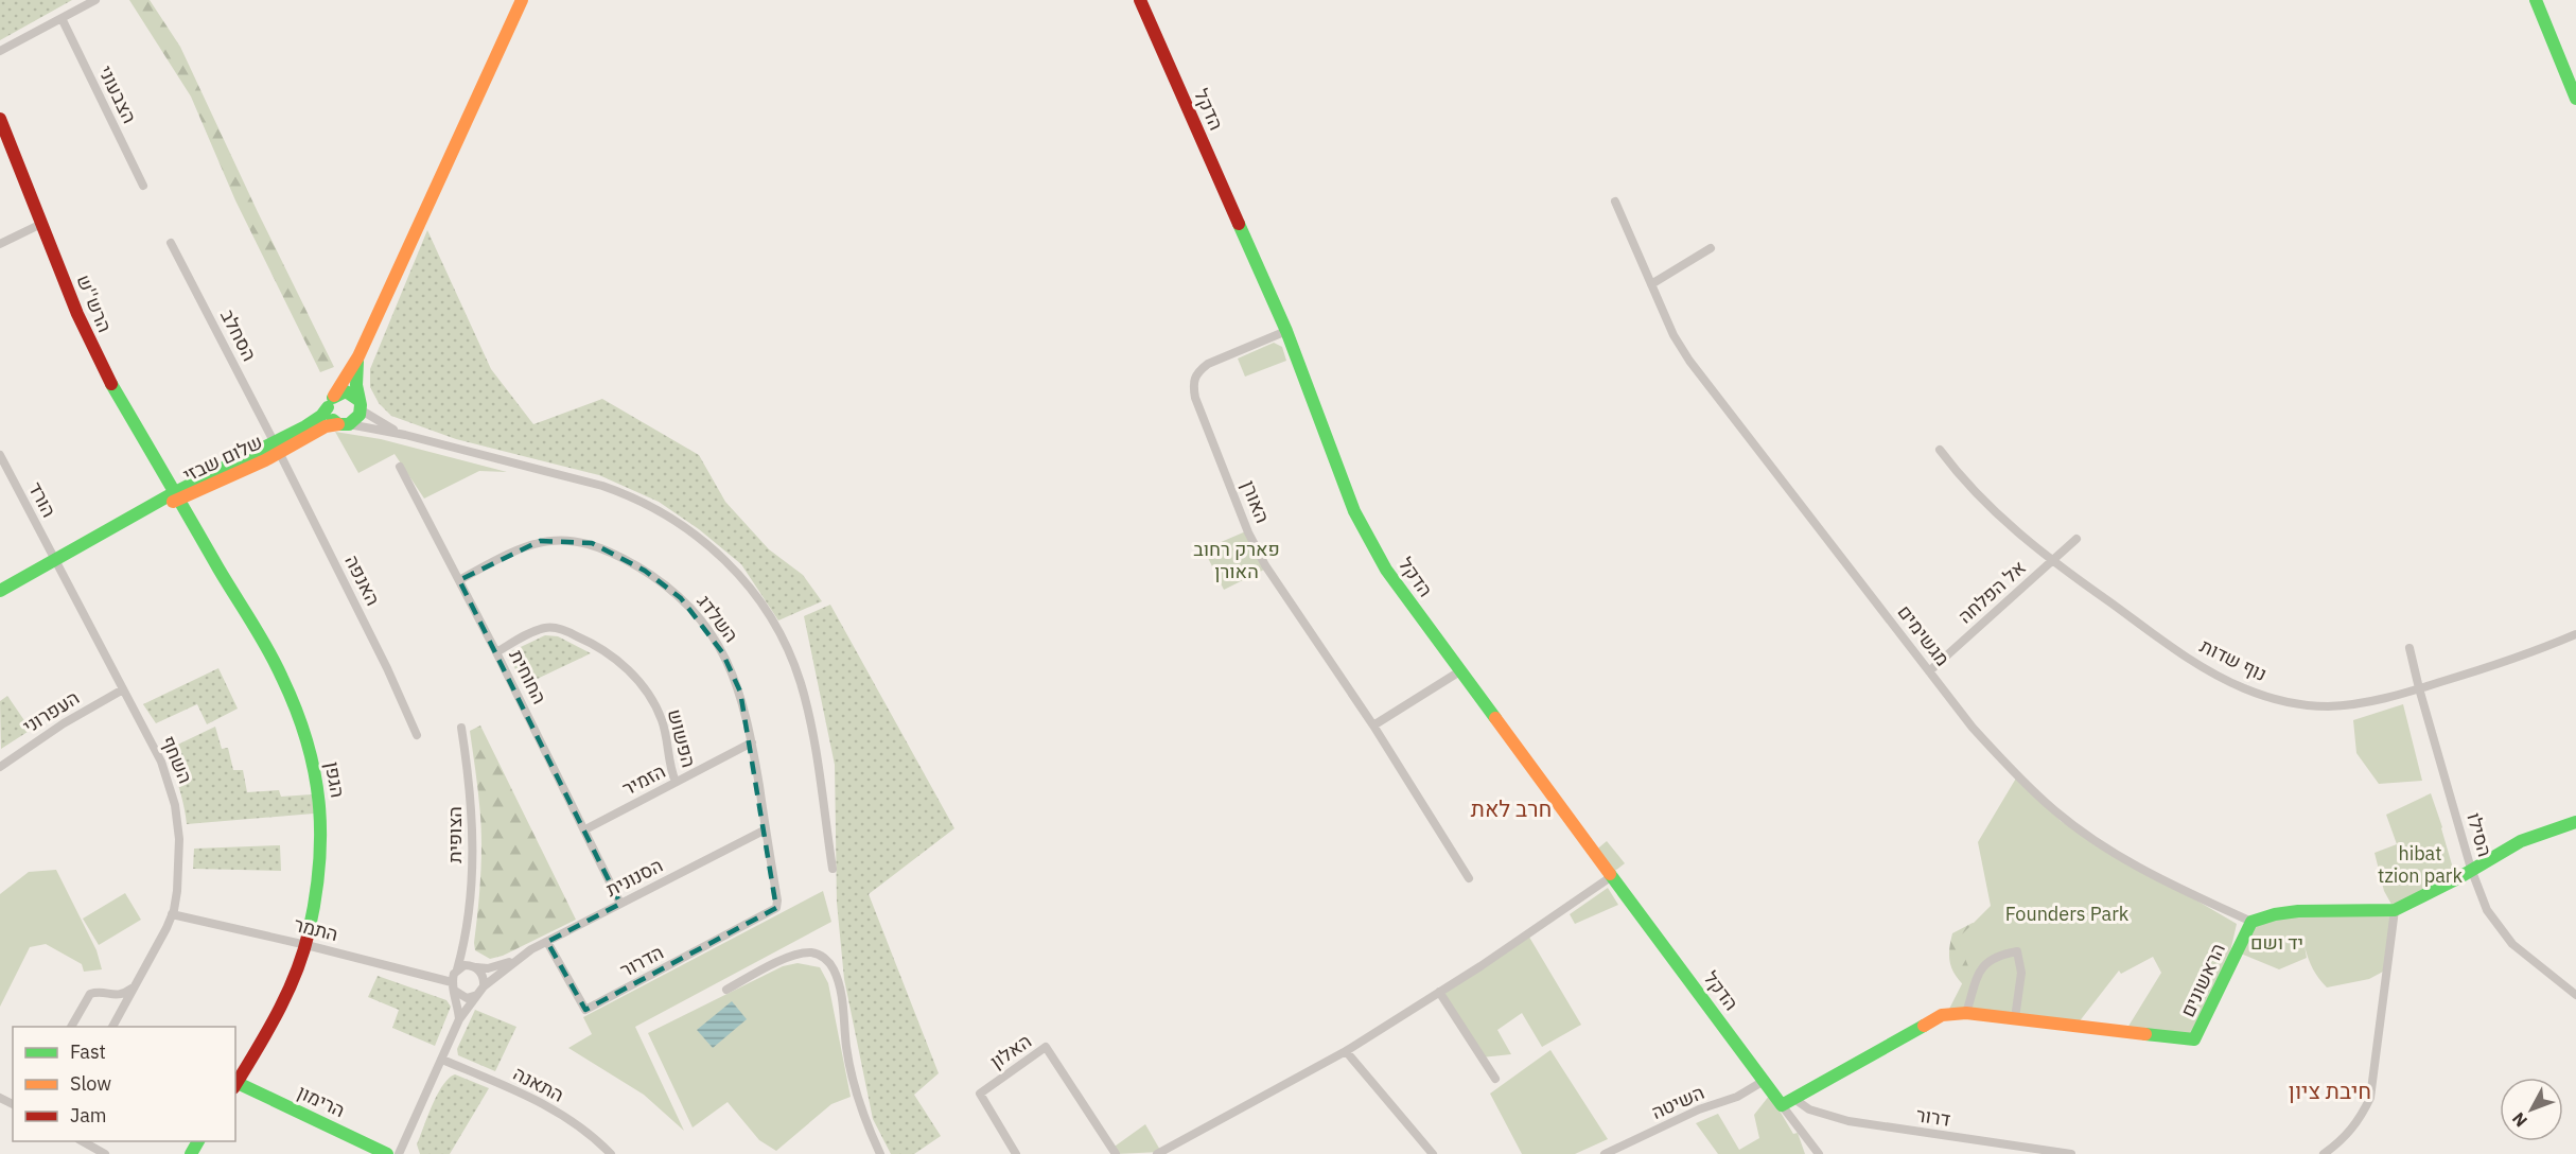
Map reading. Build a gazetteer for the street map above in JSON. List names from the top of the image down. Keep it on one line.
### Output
{"streets":{"street":["הצבעוני","הדקל","הרש''ש","הסחלב","שלום שבזי","הורד","האורן","האנפה","אל הפלחה","השלדג","מגשימים","נוף שדות","החוחית","העפרוני","הפשוש","השחף","הגפן","הזמיר","הצופית","הסילו","הסנונית","התמר","הדרור","הראשונים","האלון","התאנה","הרימון","השיטה","דרור"]},"crossings":[["הדקל","האורן"],["הדקל","הראשונים"],["הדקל","השיטה"],["הרש''ש","שלום שבזי"],["הרש''ש","הגפן"],["הסחלב","שלום שבזי"],["הסחלב","האנפה"],["שלום שבזי","הורד"],["שלום שבזי","האנפה"],["שלום שבזי","השחף"],["שלום שבזי","הגפן"],["הורד","השחף"],["אל הפלחה","מגשימים"],["אל הפלחה","נוף שדות"],["השלדג","החוחית"],["השלדג","הזמיר"],["השלדג","הסנונית"],["השלדג","הדרור"],["מגשימים","הראשונים"],["נוף שדות","הסילו"],["החוחית","הפשוש"],["החוחית","הזמיר"],["החוחית","הסנונית"],["העפרוני","השחף"],["הפשוש","הזמיר"],["השחף","התמר"],["הגפן","התמר"],["הגפן","הרימון"],["הצופית","הסנונית"],["הצופית","התמר"],["הסנונית","התמר"],["הסנונית","הדרור"],["הראשונים","דרור"]],"districts":["חרב לאת","חיבת ציון"],"parks":["פארק רחוב האורן","hibat tzion park","Founders Park","יד ושם"],"legend":["Fast","Slow","Jam"],"north":"bottom left"}
